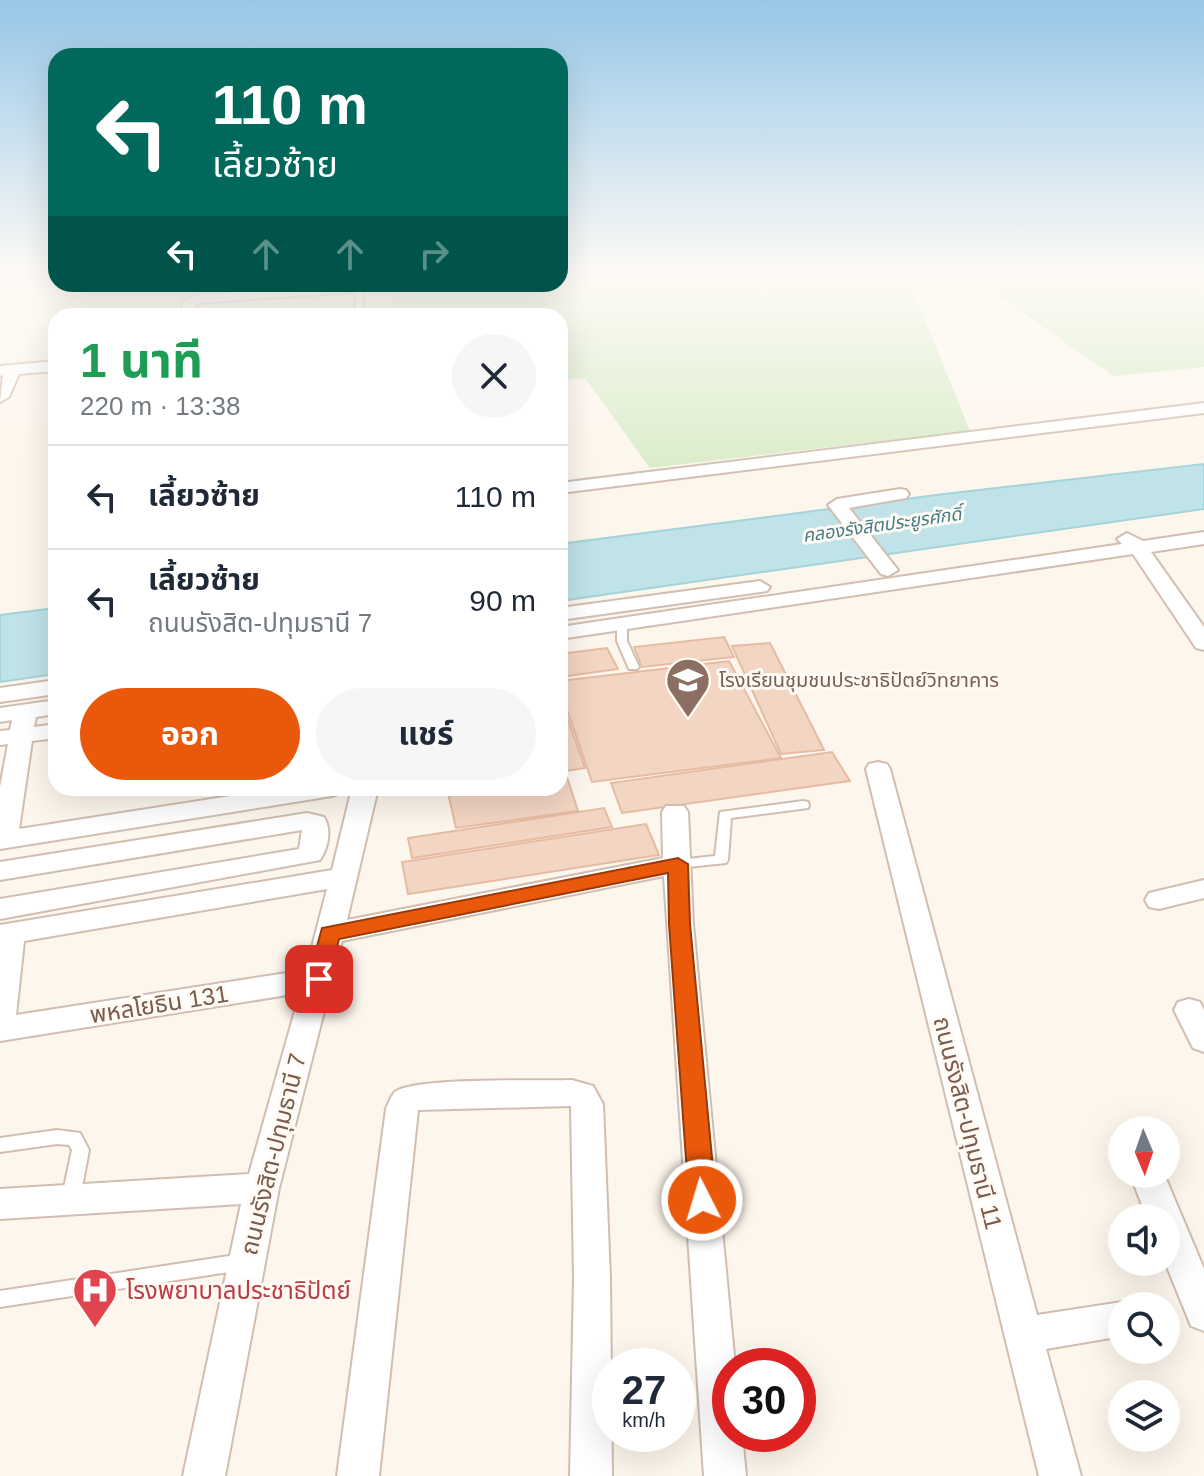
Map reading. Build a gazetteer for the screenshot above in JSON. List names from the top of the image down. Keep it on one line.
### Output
{"streets":{"street":["พหลโยธิน 131","ถนนรังสิต-ปทุมธานี 11","ถนนรังสิต-ปทุมธานี 7"]},"crossings":[["พหลโยธิน 131","ถนนรังสิต-ปทุมธานี 7"]],"water":["คลองรังสิตประยูรศักดิ์"],"places":{"school or university":["โรงเรียนชุมชนประชาธิปัตย์วิทยาคาร"],"hospital":["โรงพยาบาลประชาธิปัตย์"]},"north":"bottom","page":{"turn":["110 m","เลี้ยวซ้าย"],"heading":["1 นาที","220 m · 13:38"],"list":[{"name":"เลี้ยวซ้าย","value":"110 m"},{"name":"เลี้ยวซ้าย","note":"ถนนรังสิต-ปทุมธานี 7","value":"90 m"}],"buttons":["ออก","แชร์"],"speed":"27 km/h","limit":"30"}}
